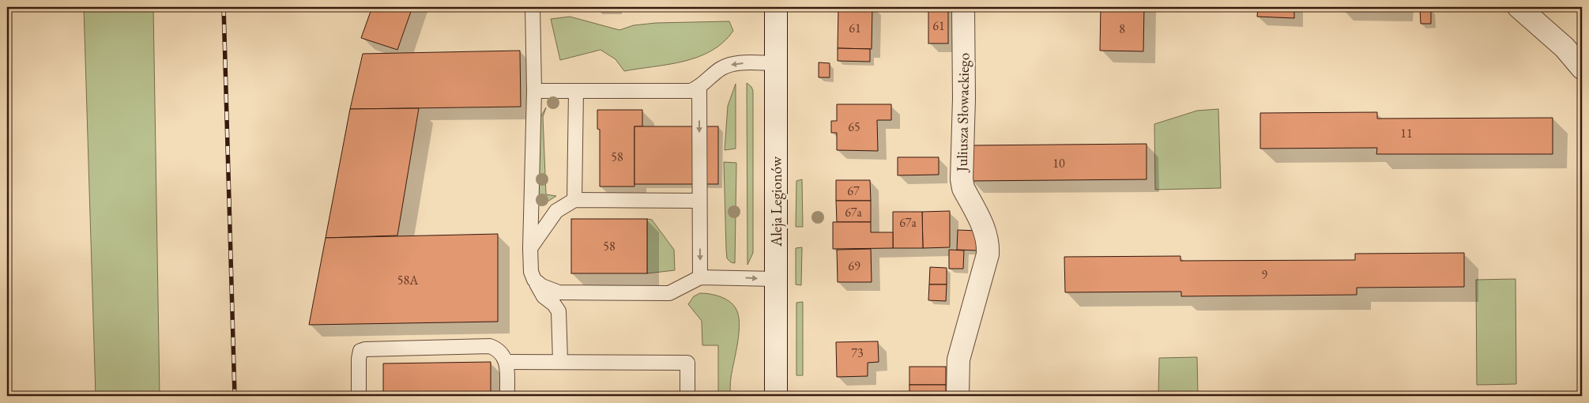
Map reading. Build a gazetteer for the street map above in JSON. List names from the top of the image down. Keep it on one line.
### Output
{"streets":{"street":["Juliusza Słowackiego","Aleja Legionów"]},"house_numbers":["61","61","8","65","11","58","10","67","67a","67a","58","69","9","58A","73"]}
